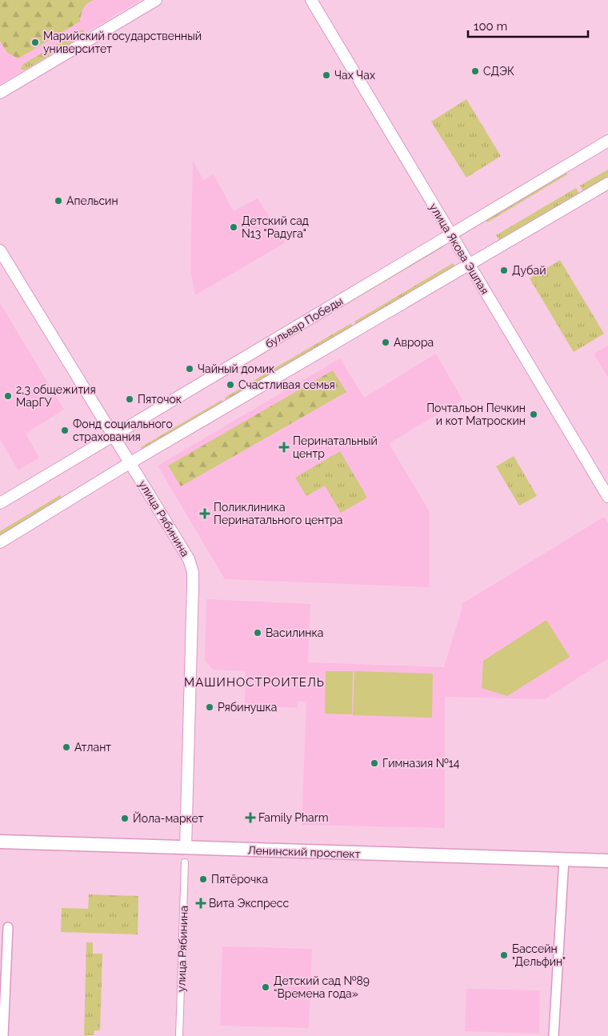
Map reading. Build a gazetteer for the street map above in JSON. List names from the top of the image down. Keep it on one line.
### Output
{"streets":{"main road":["Ленинский проспект"],"street":["улица Якова Эшпая","бульвар Победы","улица Рябинина"]},"crossings":[["улица Якова Эшпая","бульвар Победы"],["бульвар Победы","улица Рябинина"],["улица Рябинина","Ленинский проспект"]],"districts":["МАШИНОСТРОИТЕЛЬ"],"places":{"other":["Марийский государственный университет","СДЭК","Чах Чах","Апельсин","Детский сад N13 \"Радуга\"","Дубай","Аврора","Чайный домик","Счастливая семья","2,3 общежития МарГУ","Пяточок","Почтальон Печкин и кот Матроскин","Фонд социального страхования","Василинка","Рябинушка","Атлант","Гимназия №14","Йола-маркет","Пятёрочка","Бассейн \"Дельфин\"","Детский сад №89 “Времена года»"],"health":["Перинатальный центр","Поликлиника Перинатального центра","Family Pharm","Вита Экспресс"]},"scale_bar":"100 m"}
